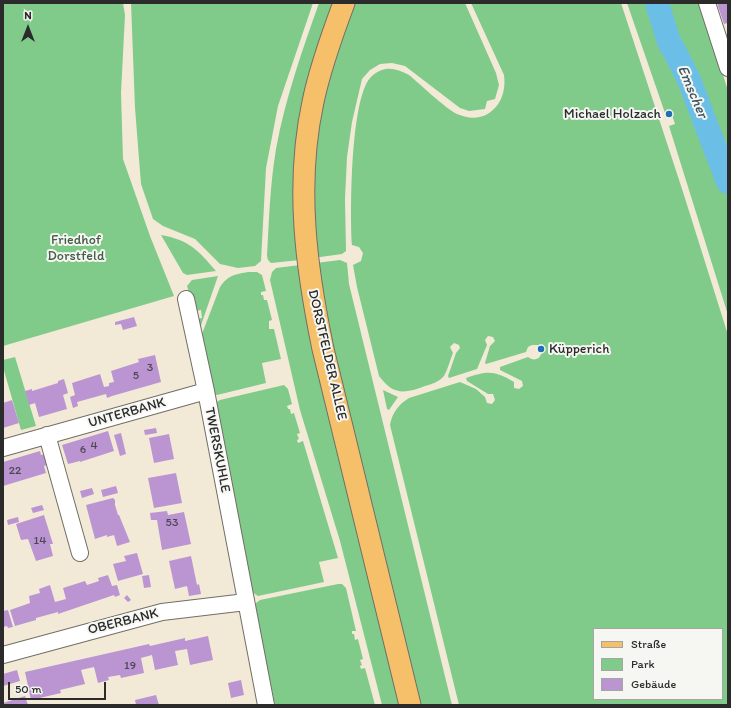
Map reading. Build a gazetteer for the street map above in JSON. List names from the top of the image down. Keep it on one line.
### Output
{"streets":{"main road":["DORSTFELDER ALLEE"],"street":["UNTERBANK","TWERSKUHLE","OBERBANK"]},"crossings":[["UNTERBANK","TWERSKUHLE"],["TWERSKUHLE","OBERBANK"]],"water":["Emscher"],"parks":["Friedhof Dorstfeld"],"places":["Michael Holzach","Küpperich"],"house_numbers":["3","5","4","6","22","53","14","19"],"legend":["Straße","Park","Gebäude"],"scale_bar":"50 m","north":"top"}
